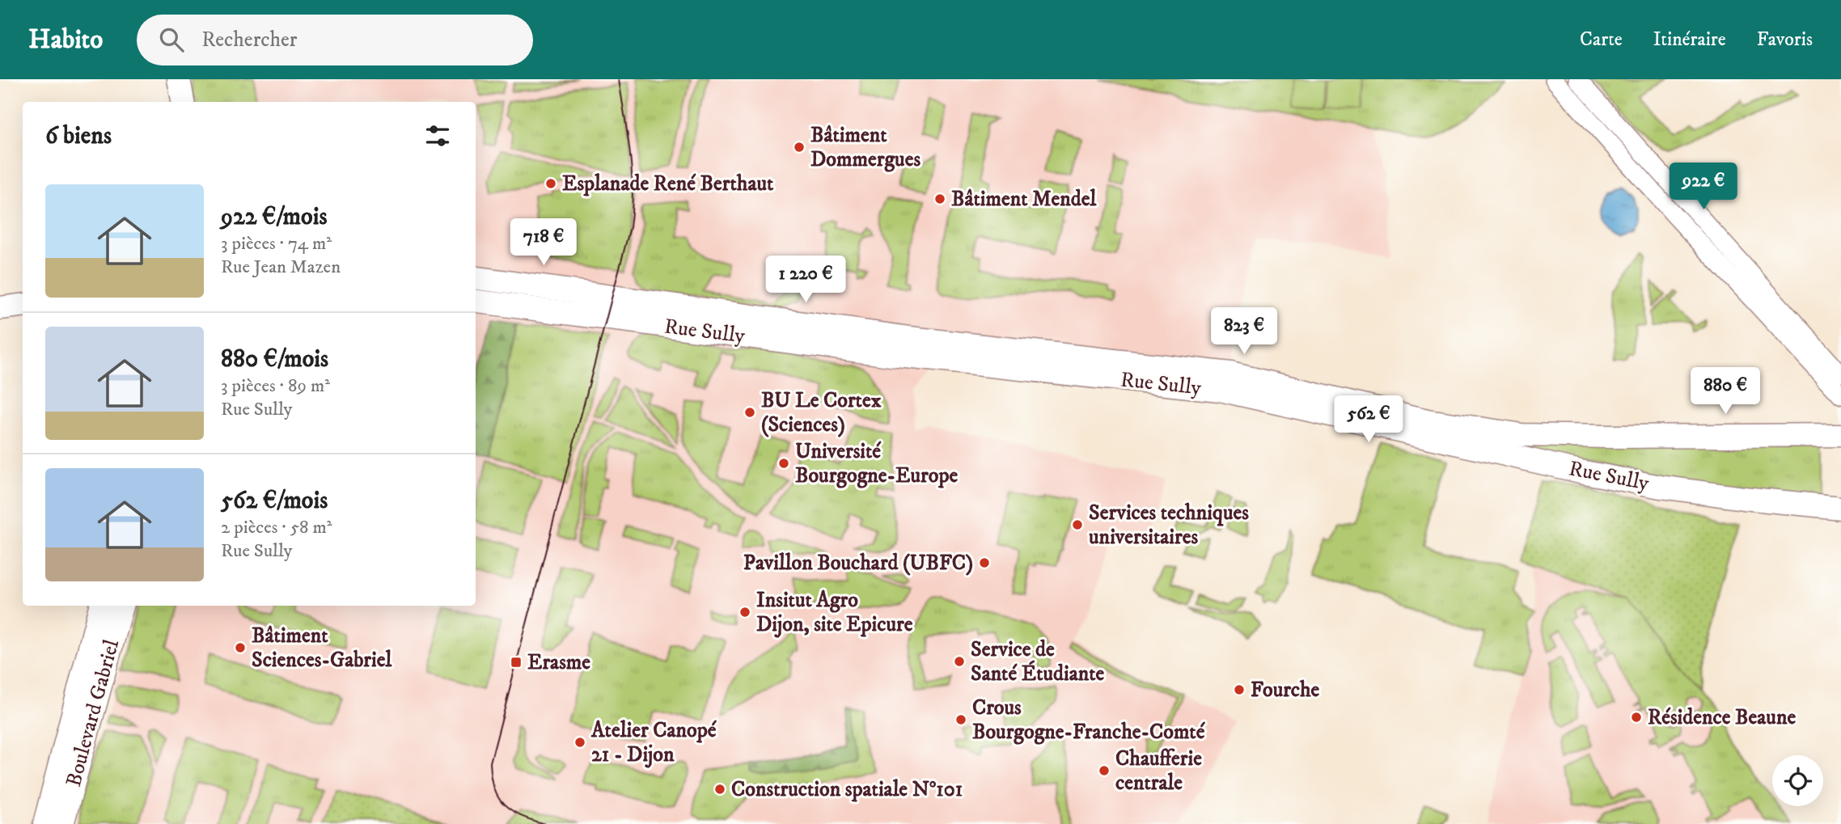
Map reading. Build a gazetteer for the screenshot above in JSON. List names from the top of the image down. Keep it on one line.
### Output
{"streets":{"main road":["Rue Sully","Boulevard Gabriel"]},"places":{"other":["Bâtiment Dommergues","Esplanade René Berthaut","Bâtiment Mendel","BU Le Cortex (Sciences)","Université Bourgogne-Europe","Services techniques universitaires","Pavillon Bouchard (UBFC)","Insitut Agro Dijon, site Epicure","Bâtiment Sciences-Gabriel","Service de Santé Étudiante","Fourche","Résidence Beaune","Crous Bourgogne-Franche-Comté","Atelier Canopé 21 - Dijon","Chaufferie centrale","Construction spatiale N°101"],"transit":["Erasme"]},"page":{"header":"Habito","search":"Rechercher","nav":["Carte","Itinéraire","Favoris"],"heading":"6 biens","price":["922 €","718 €","1 220 €","823 €","880 €","562 €"],"list":[{"name":"922 €/mois","note":"3 pièces · 74 m² · Rue Jean Mazen"},{"name":"880 €/mois","note":"3 pièces · 89 m² · Rue Sully"},{"name":"562 €/mois","note":"2 pièces · 58 m² · Rue Sully"}]}}
